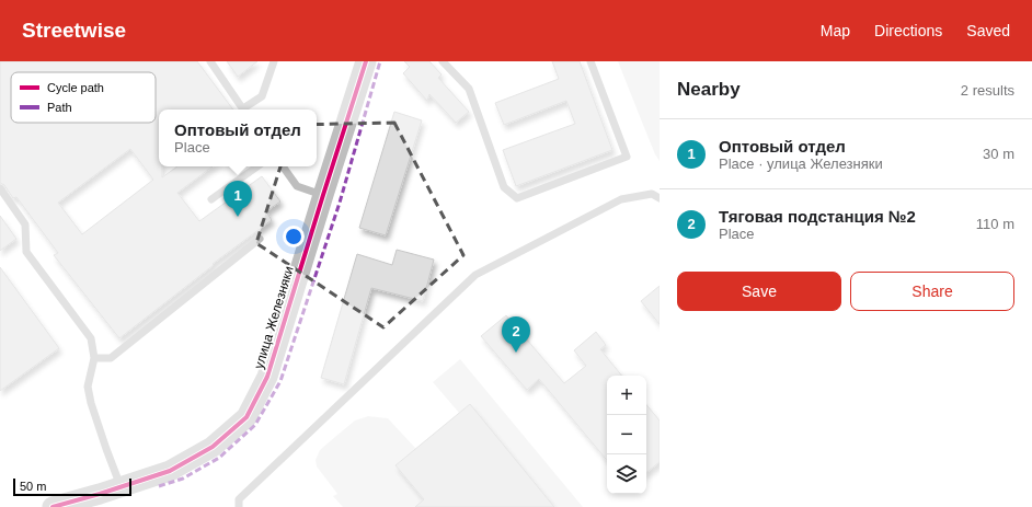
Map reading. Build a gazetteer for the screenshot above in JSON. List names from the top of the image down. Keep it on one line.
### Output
{"streets":{"street":["улица Железняки"]},"legend":["Cycle path","Path"],"scale_bar":"50 m","page":{"header":"Streetwise","nav":["Map","Directions","Saved"],"heading":["Nearby","2 results"],"popup":["Оптовый отдел","Place"],"list":[{"mark":"1","name":"Оптовый отдел","note":"Place · улица Железняки","value":"30 m"},{"mark":"2","name":"Тяговая подстанция №2","note":"Place","value":"110 m"}],"pins":["1","2"],"buttons":["Save","Share"],"map_buttons":["+","−"],"scale":"50 m"}}
